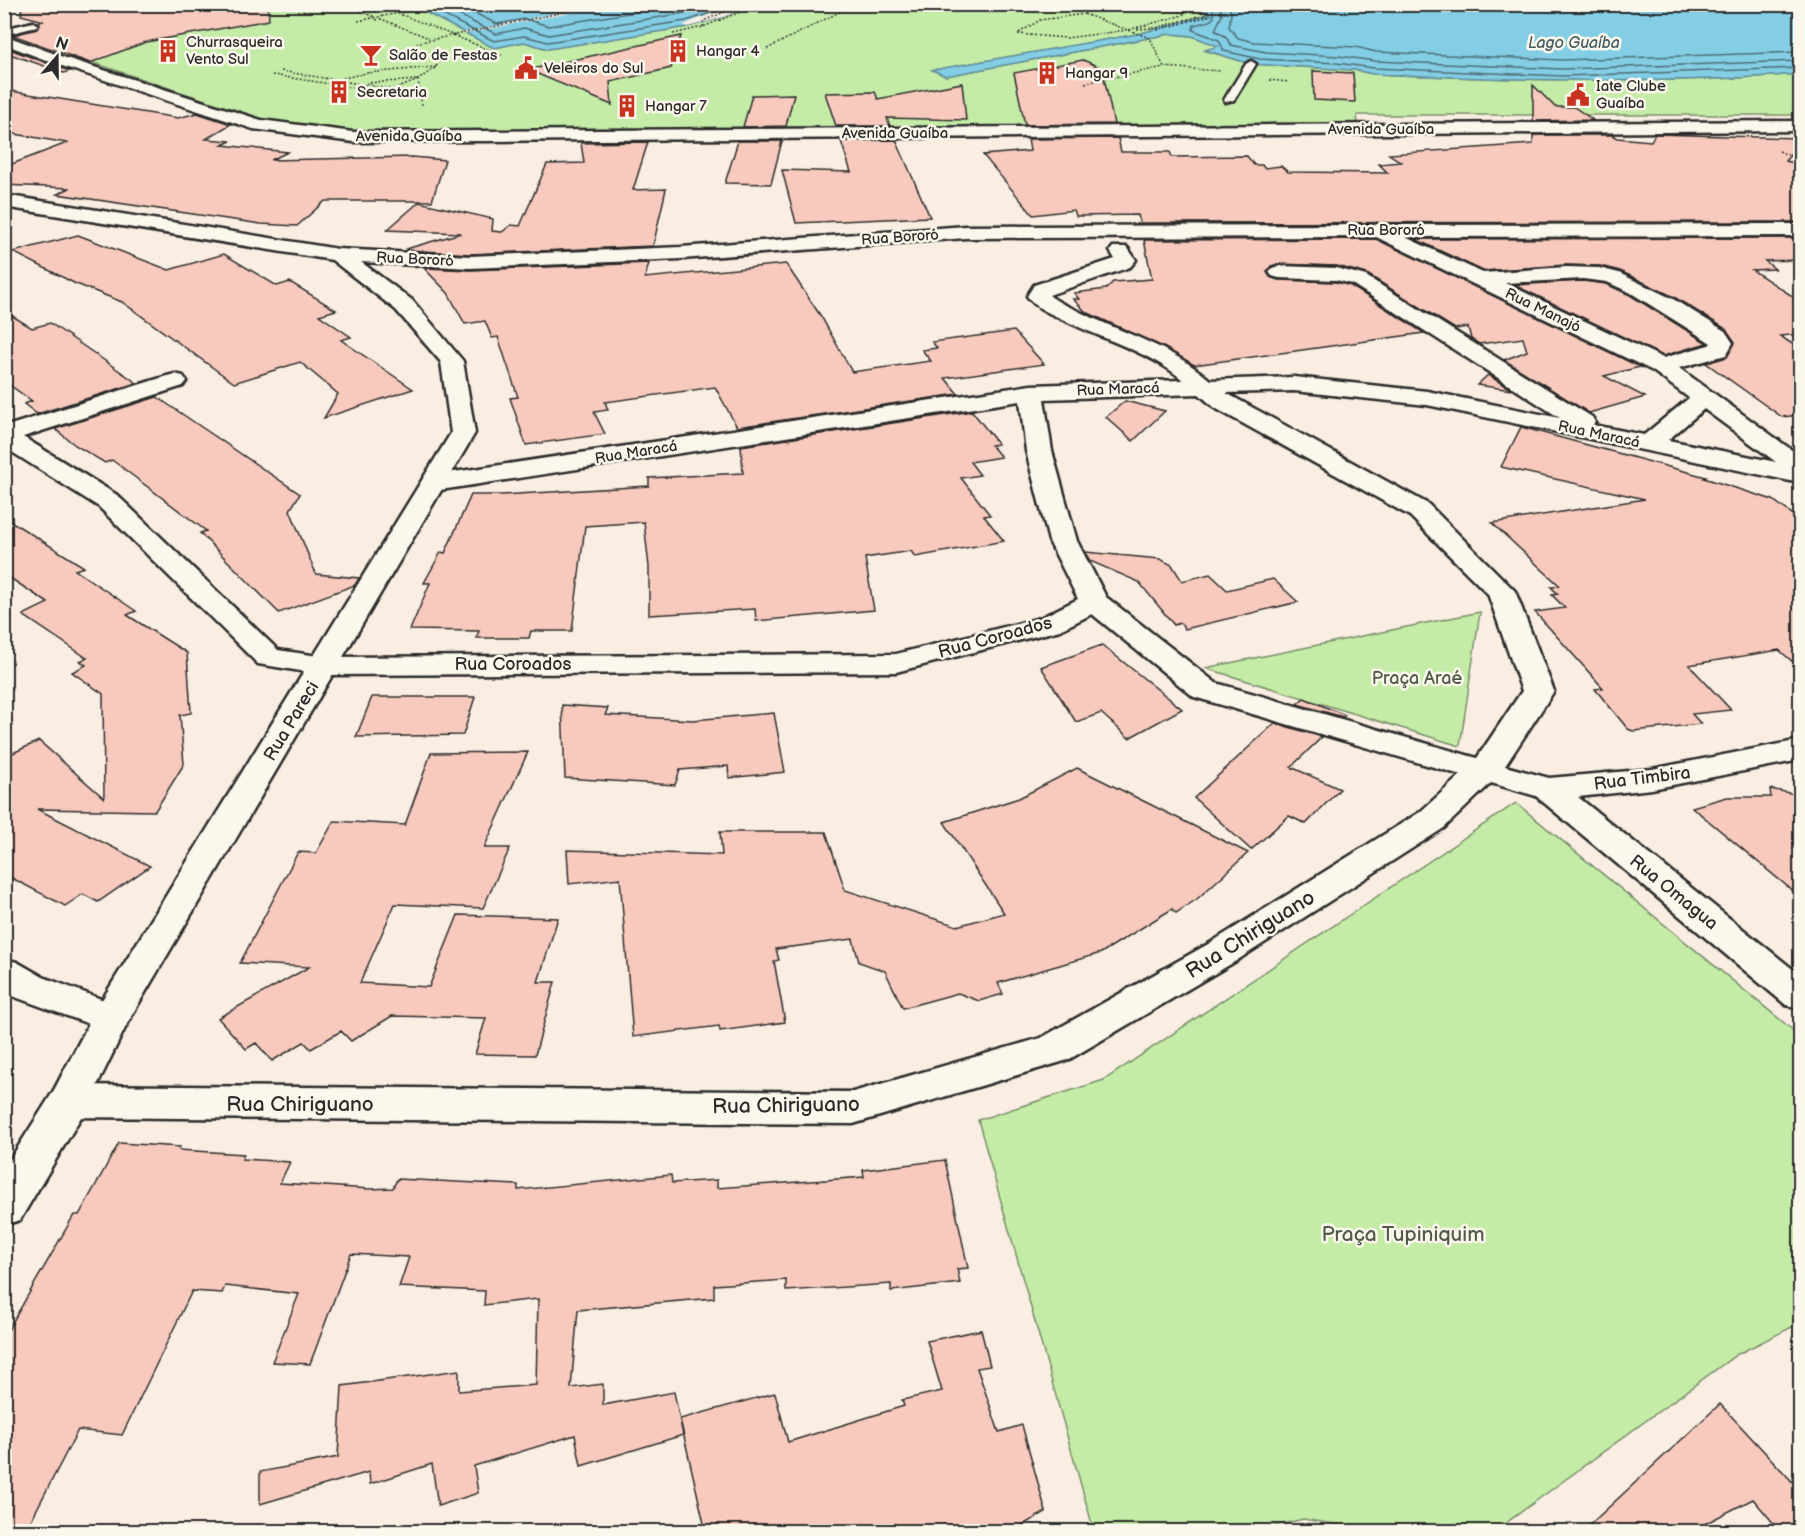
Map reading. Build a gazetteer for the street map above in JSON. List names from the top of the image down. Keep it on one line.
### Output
{"streets":{"street":["Avenida Guaíba","Rua Bororó","Rua Manajó","Rua Maracá","Rua Coroados","Rua Pareci","Rua Timbira","Rua Omagua","Rua Chiriguano"]},"crossings":[["Rua Bororó","Rua Manajó"],["Rua Bororó","Rua Pareci"],["Rua Maracá","Rua Pareci"],["Rua Coroados","Rua Pareci"],["Rua Pareci","Rua Chiriguano"],["Rua Timbira","Rua Omagua"],["Rua Timbira","Rua Chiriguano"]],"water":["Lago Guaíba"],"parks":["Praça Araé","Praça Tupiniquim"],"places":{"building":["Churrasqueira Vento Sul","Hangar 4","Hangar 9","Secretaria","Hangar 7"],"bar":["Salão de Festas"],"public building":["Veleiros do Sul","Iate Clube Guaíba"]},"north":"top"}
